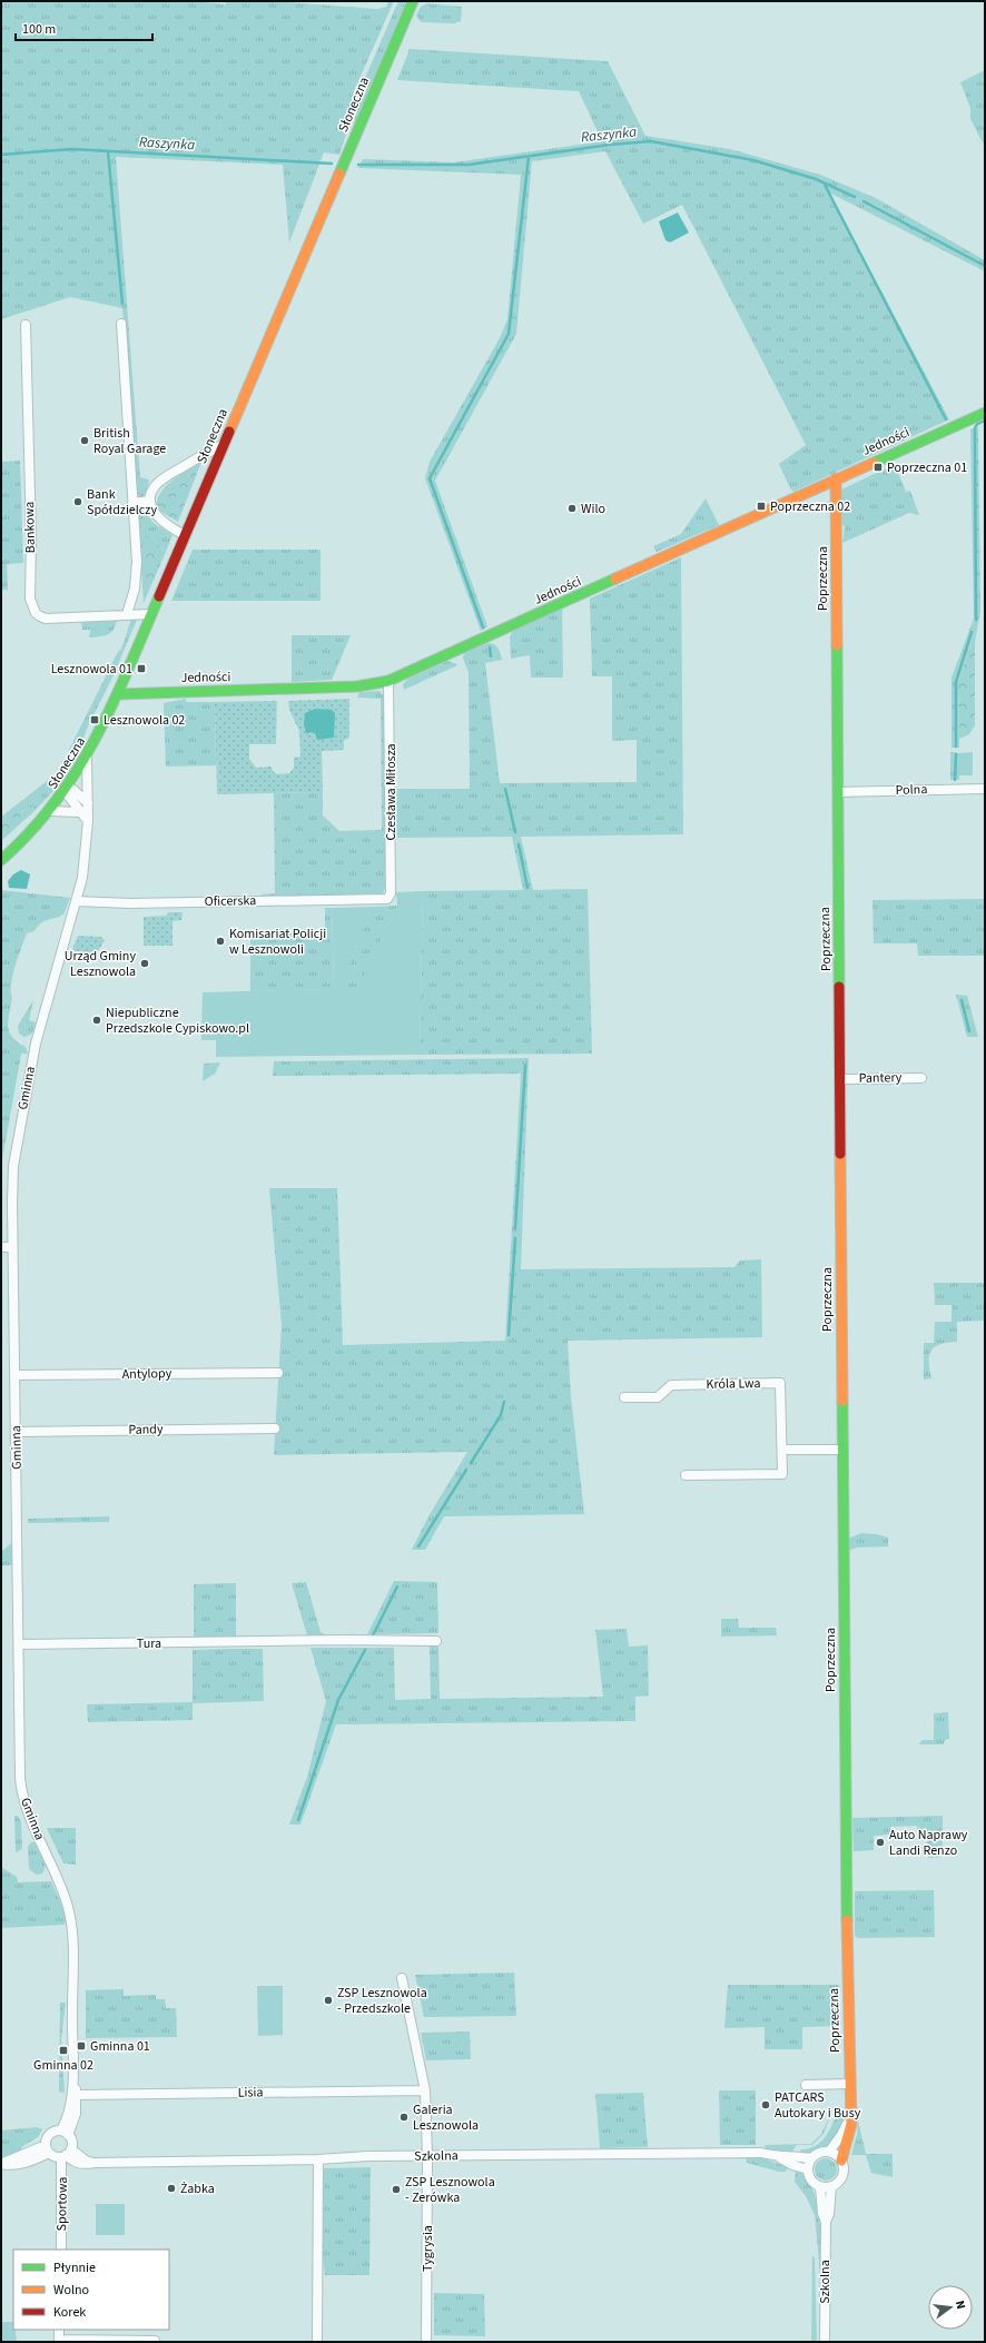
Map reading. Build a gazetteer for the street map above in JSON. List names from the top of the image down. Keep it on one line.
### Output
{"streets":{"street":["Słoneczna","Jedności","Bankowa","Poprzeczna","Polna","Czesława Miłosza","Oficerska","Pantery","Gminna","Antylopy","Króla Lwa","Pandy","Tura","Lisia","Szkolna","Sportowa","Tygrysia"]},"crossings":[["Słoneczna","Jedności"],["Słoneczna","Bankowa"],["Słoneczna","Gminna"],["Jedności","Poprzeczna"],["Jedności","Czesława Miłosza"],["Poprzeczna","Polna"],["Poprzeczna","Pantery"],["Poprzeczna","Szkolna"],["Czesława Miłosza","Oficerska"],["Oficerska","Gminna"],["Gminna","Antylopy"],["Gminna","Pandy"],["Gminna","Tura"],["Gminna","Lisia"],["Gminna","Szkolna"],["Gminna","Sportowa"],["Szkolna","Sportowa"],["Szkolna","Tygrysia"]],"water":["Raszynka"],"places":{"other":["British Royal Garage","Bank Spółdzielczy","Wilo","Komisariat Policji w Lesznowoli","Urząd Gminy Lesznowola","Niepubliczne Przedszkole Cypiskowo.pl","Auto Naprawy Landi Renzo","ZSP Lesznowola - Przedszkole","PATCARS Autokary i Busy","Galeria Lesznowola","Żabka","ZSP Lesznowola - Zerówka"],"transit":["Poprzeczna 01","Poprzeczna 02","Lesznowola 01","Lesznowola 02","Gminna 01","Gminna 02"]},"legend":["Płynnie","Wolno","Korek"],"scale_bar":"100 m","north":"right"}
